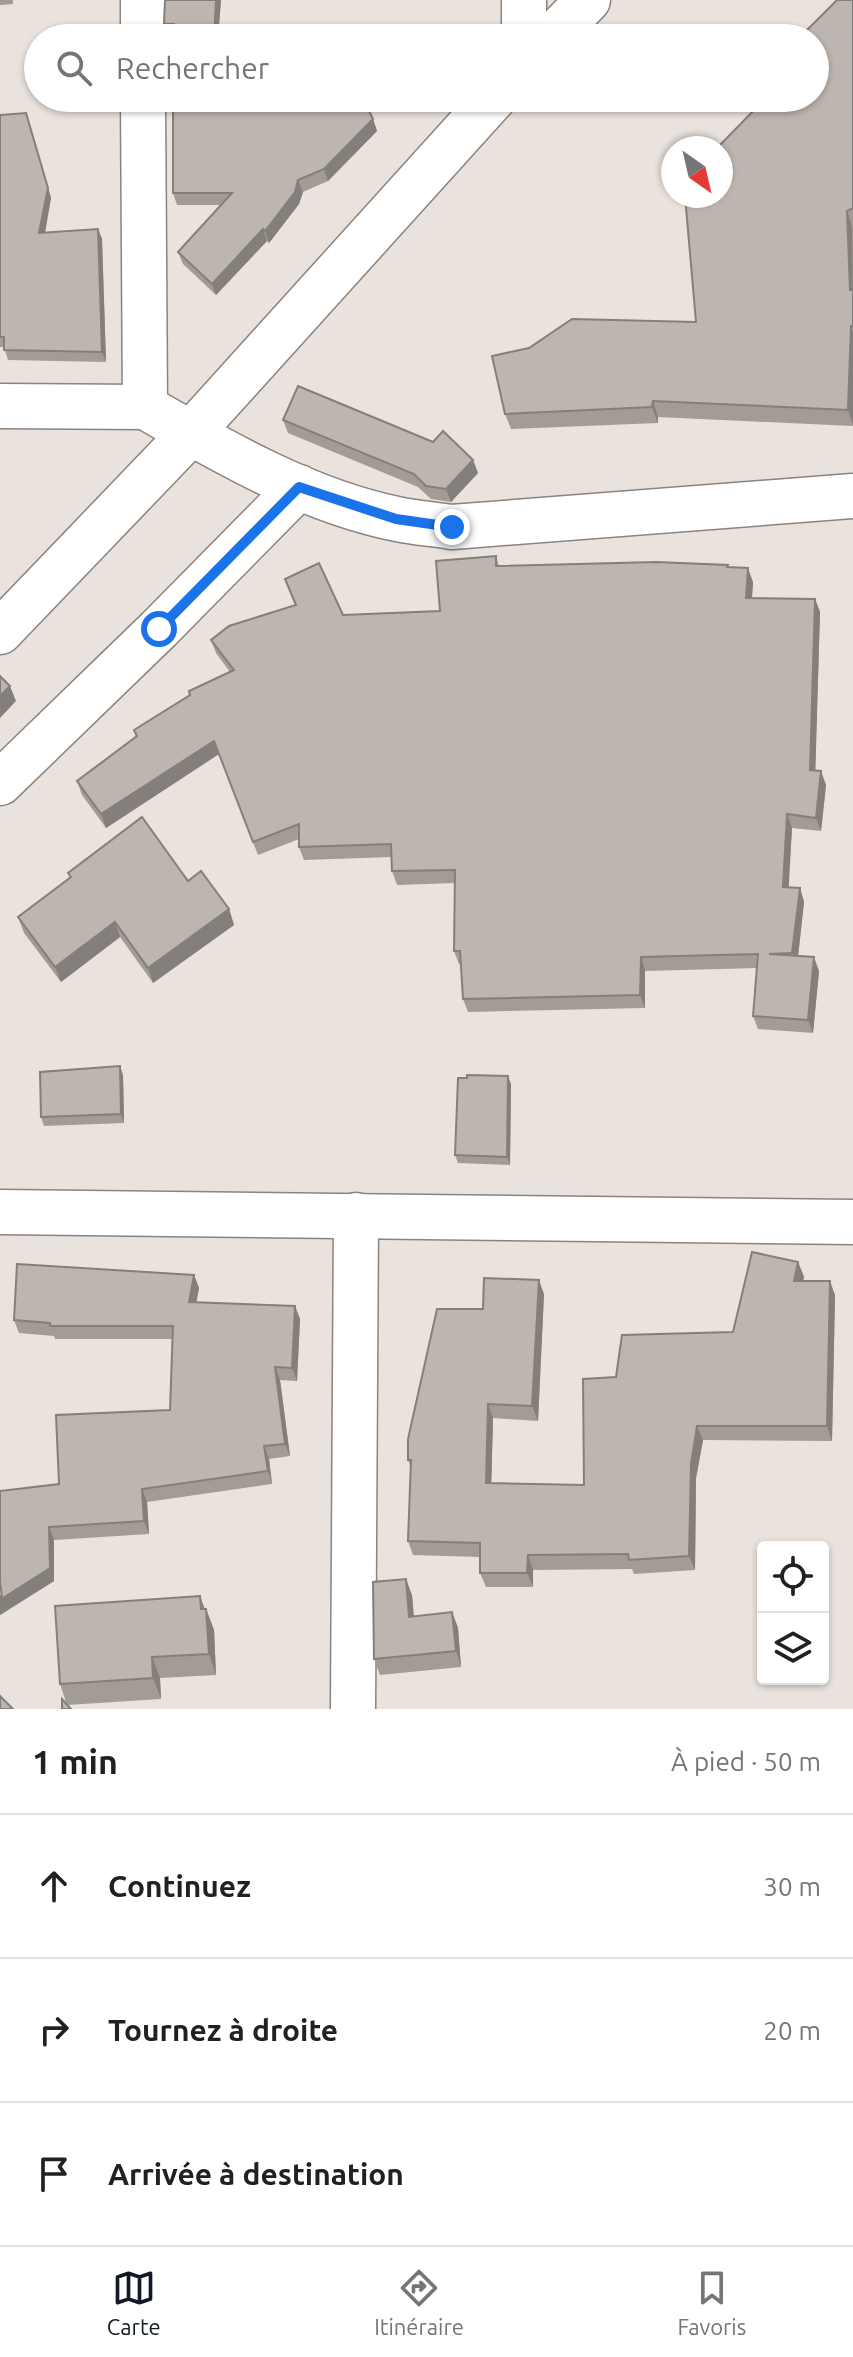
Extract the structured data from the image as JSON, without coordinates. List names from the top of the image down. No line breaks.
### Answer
{"north":"bottom right","page":{"search":"Rechercher","heading":["1 min","À pied · 50 m"],"list":[["Continuez","30 m"],["Tournez à droite","20 m"],"Arrivée à destination"],"nav":["Carte","Itinéraire","Favoris"]}}
